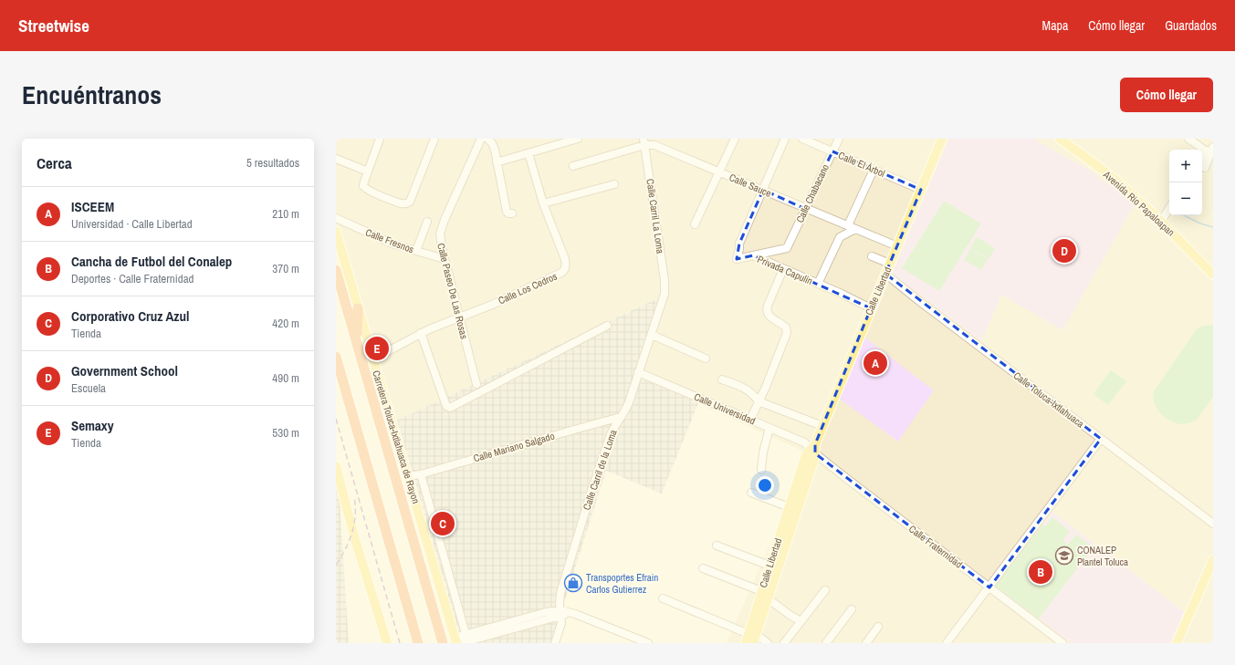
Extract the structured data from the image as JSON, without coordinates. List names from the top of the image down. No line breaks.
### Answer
{"streets":{"highway":["Carretera Toluca-Ixtlahuaca de Rayon"],"main road":["Avenida Río Papaloapan","Calle Libertad"],"street":["Calle El Árbol","Calle Sauce","Calle Chabacano","Calle Carril La Loma","Calle Fresnos","Privada Capulín","Calle Los Cedros","Calle Paseo De Las Rosas","Calle Toluca-Ixtlahuaca","Calle Universidad","Calle Mariano Salgado","Calle Carril de la Loma","Calle Fraternidad"]},"crossings":[["Calle El Árbol","Calle Chabacano"],["Calle El Árbol","Calle Libertad"],["Calle Sauce","Calle Chabacano"],["Calle Sauce","Calle Carril La Loma"],["Calle Sauce","Calle Libertad"],["Calle Chabacano","Privada Capulín"],["Calle Carril La Loma","Calle Carril de la Loma"],["Calle Fresnos","Calle Paseo De Las Rosas"],["Privada Capulín","Calle Libertad"],["Calle Los Cedros","Calle Paseo De Las Rosas"],["Calle Los Cedros","Carretera Toluca-Ixtlahuaca de Rayon"],["Calle Libertad","Calle Toluca-Ixtlahuaca"],["Calle Libertad","Calle Universidad"],["Calle Libertad","Calle Fraternidad"],["Calle Universidad","Calle Carril de la Loma"],["Calle Universidad","Calle Fraternidad"],["Carretera Toluca-Ixtlahuaca de Rayon","Calle Mariano Salgado"],["Calle Mariano Salgado","Calle Carril de la Loma"]],"places":{"school or university":["CONALEP Plantel Toluca"],"shop":["Transpoprtes Efrain Carlos Gutierrez"]},"page":{"header":"Streetwise","nav":["Mapa","Cómo llegar","Guardados"],"title":"Encuéntranos","buttons":"Cómo llegar","heading":["Cerca","5 resultados"],"map_buttons":["+","−"],"list":[{"mark":"A","name":"ISCEEM","note":"Universidad · Calle Libertad","value":"210 m"},{"mark":"B","name":"Cancha de Futbol del Conalep","note":"Deportes · Calle Fraternidad","value":"370 m"},{"mark":"C","name":"Corporativo Cruz Azul","note":"Tienda","value":"420 m"},{"mark":"D","name":"Government School","note":"Escuela","value":"490 m"},{"mark":"E","name":"Semaxy","note":"Tienda","value":"530 m"}],"pins":["D","E","A","C","B"]}}
